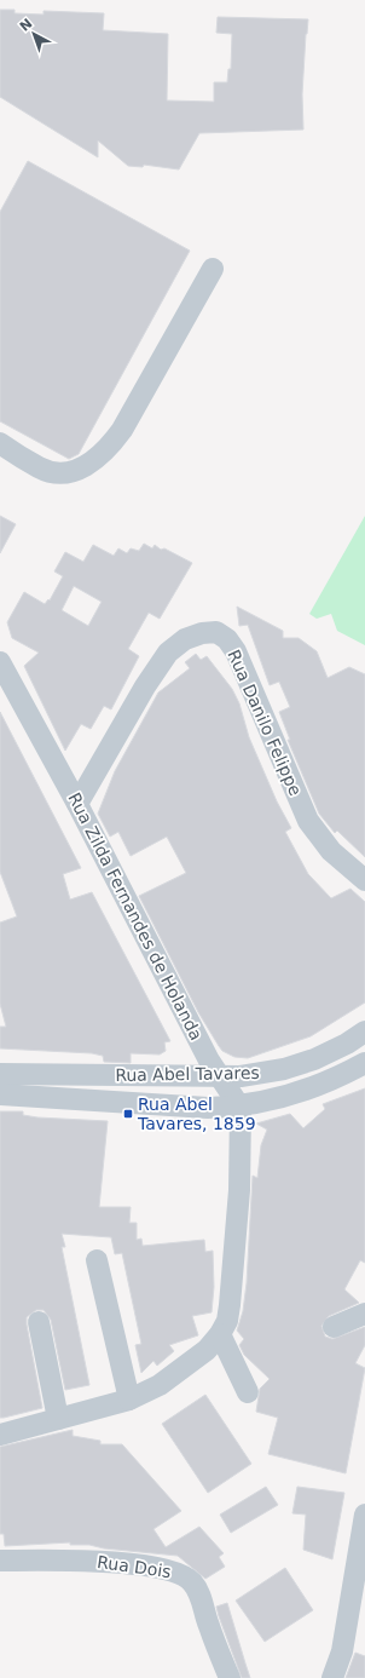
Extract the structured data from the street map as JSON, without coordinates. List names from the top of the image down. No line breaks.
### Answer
{"streets":{"street":["Rua Danilo Felippe","Rua Zilda Fernandes de Holanda","Rua Abel Tavares","Rua Dois"]},"crossings":[["Rua Danilo Felippe","Rua Zilda Fernandes de Holanda"],["Rua Zilda Fernandes de Holanda","Rua Abel Tavares"]],"places":{"transit":["Rua Abel Tavares, 1859"]},"north":"top left"}
